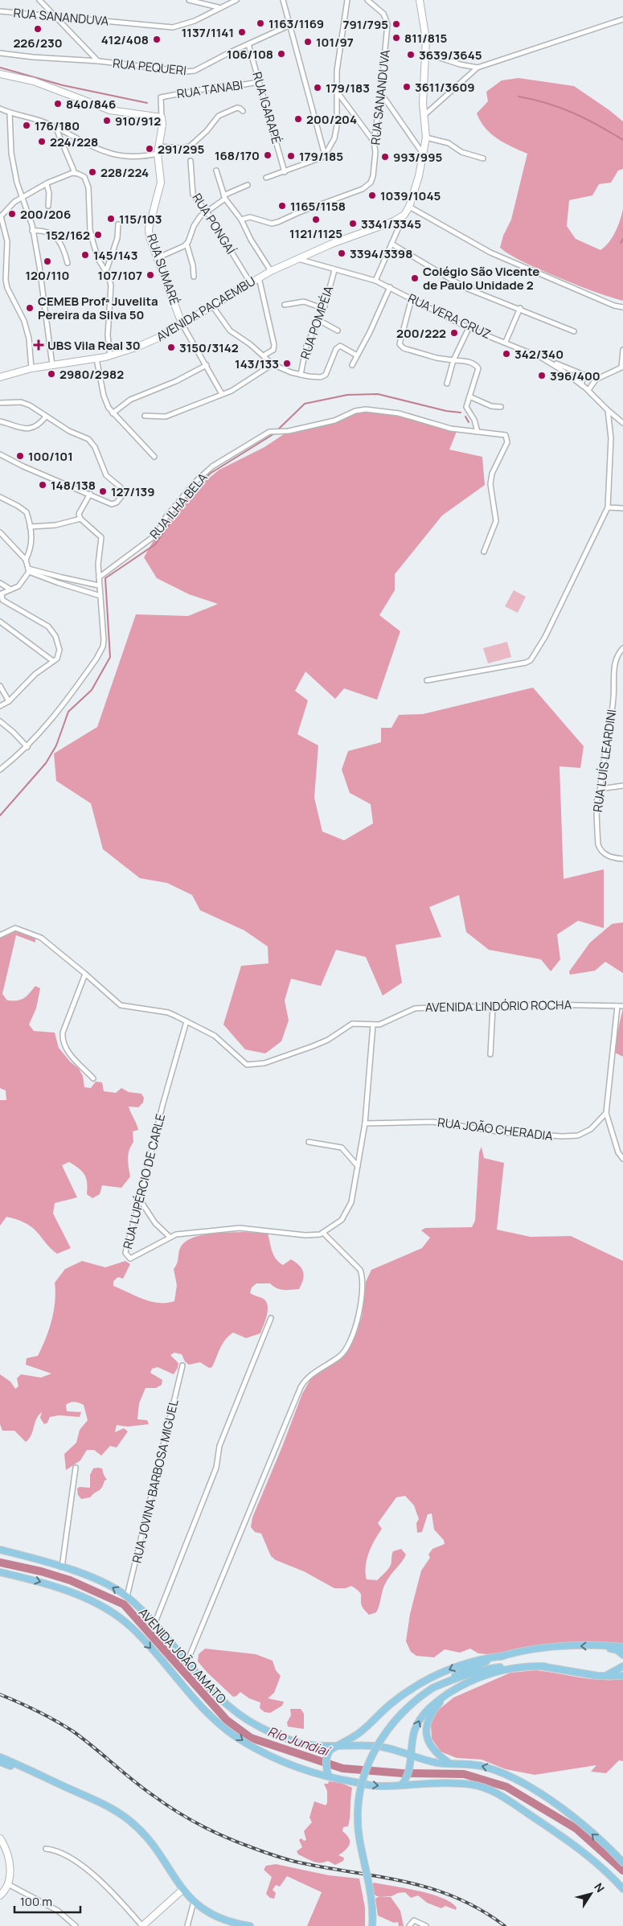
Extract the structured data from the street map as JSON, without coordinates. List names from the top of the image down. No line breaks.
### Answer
{"streets":{"main road":["RUA SUMARÉ","AVENIDA PACAEMBU","AVENIDA JOÃO AMATO"],"street":["RUA SANANDUVA","RUA PEQUERI","RUA TANABI","RUA IGARAPÉ","RUA PONGAÍ","RUA VERA CRUZ","RUA POMPÉIA","RUA ILHA BELA","RUA LUÍS LEARDINI","AVENIDA LINDÓRIO ROCHA","RUA JOÃO CHERADIA","RUA LUPÉRCIO DE CARLE","RUA JOVINA BARBOSA MIGUEL"]},"crossings":[["RUA PEQUERI","RUA IGARAPÉ"],["RUA TANABI","RUA IGARAPÉ"],["RUA TANABI","RUA SUMARÉ"],["RUA PONGAÍ","AVENIDA PACAEMBU"],["RUA SUMARÉ","AVENIDA PACAEMBU"],["AVENIDA PACAEMBU","RUA VERA CRUZ"],["RUA VERA CRUZ","RUA POMPÉIA"],["AVENIDA LINDÓRIO ROCHA","RUA LUPÉRCIO DE CARLE"],["RUA JOÃO CHERADIA","RUA LUPÉRCIO DE CARLE"],["RUA JOVINA BARBOSA MIGUEL","AVENIDA JOÃO AMATO"]],"water":["Rio Jundiaí"],"places":{"other":["1163/1169","791/795","226/230","1137/1141","811/815","412/408","101/97","106/108","3639/3645","3611/3609","179/183","840/846","200/204","910/912","176/180","224/228","291/295","168/170","179/185","993/995","228/224","1039/1045","1165/1158","200/206","115/103","1121/1125","3341/3345","152/162","3394/3398","145/143","120/110","107/107","Colégio São Vicente de Paulo Unidade 2","CEMEB Profª Juvelita Pereira da Silva 50","200/222","3150/3142","342/340","143/133","2980/2982","396/400","100/101","148/138","127/139"],"health":["UBS Vila Real 30"]},"scale_bar":"100 m","north":"top right"}
